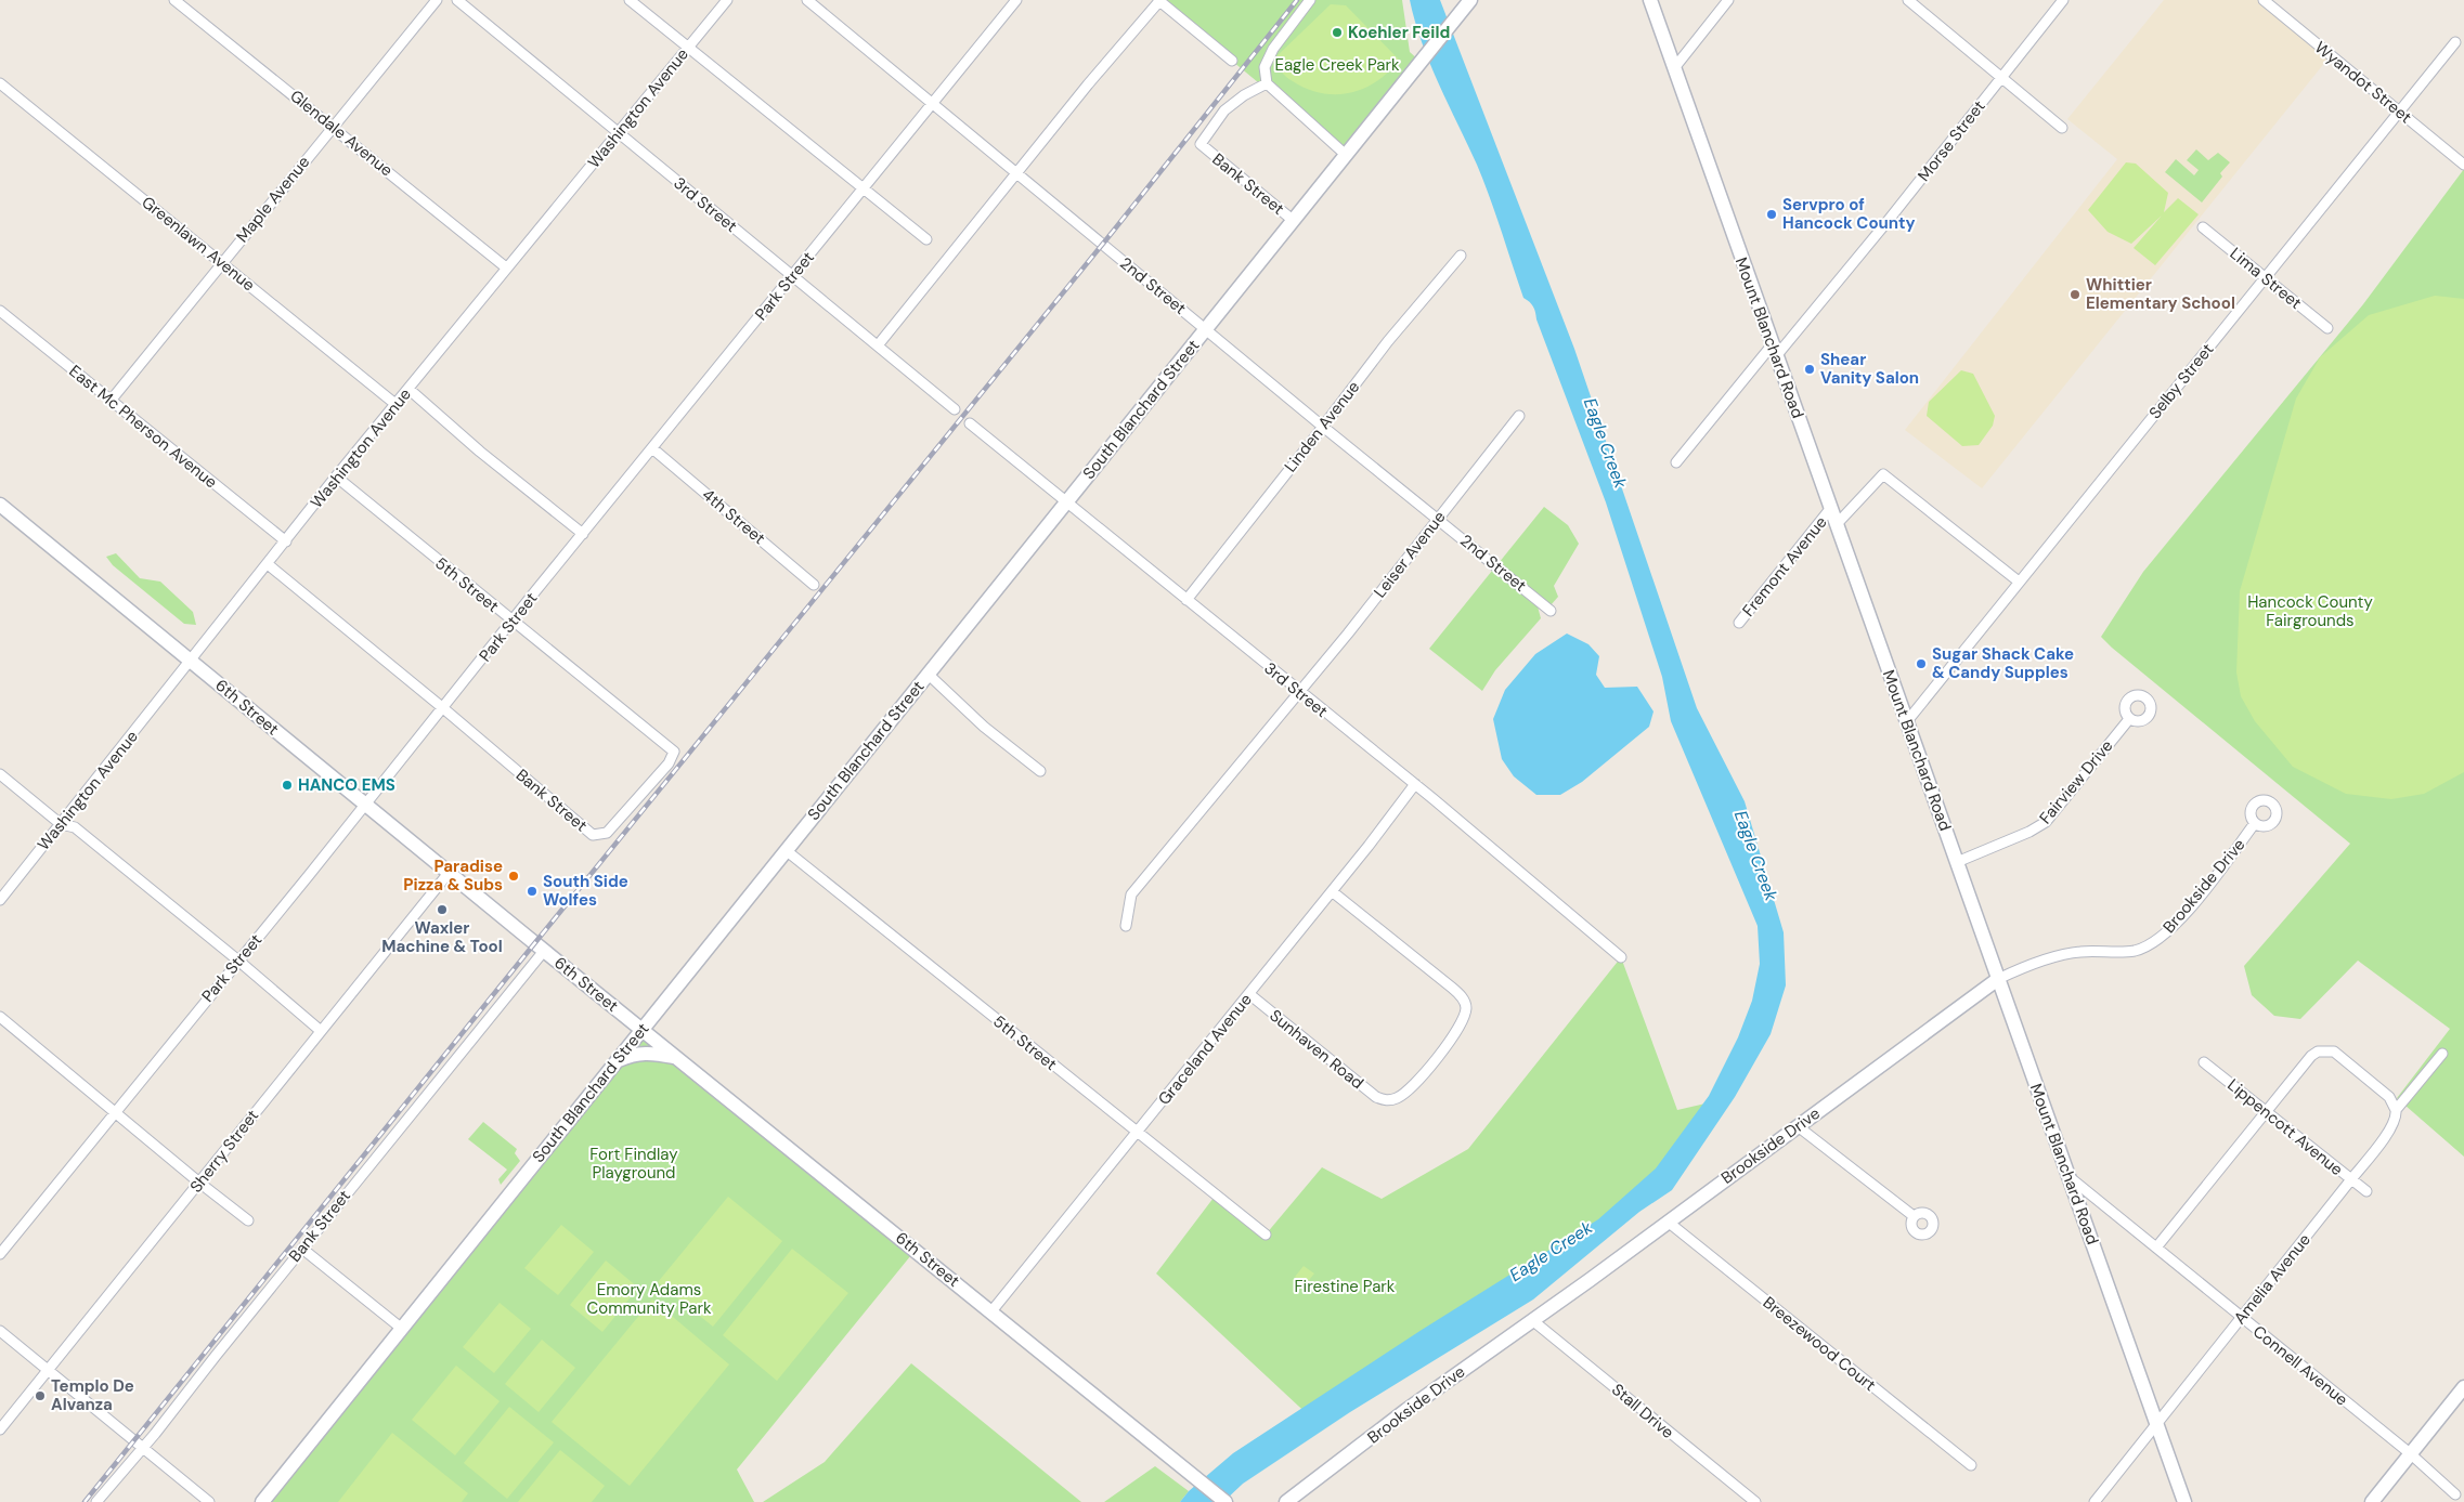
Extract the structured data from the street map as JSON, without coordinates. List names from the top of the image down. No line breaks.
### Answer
{"streets":{"street":["Wyandot Street","Washington Avenue","Glendale Avenue","Morse Street","Bank Street","Maple Avenue","3rd Street","Greenlawn Avenue","Lima Street","Park Street","2nd Street","Mount Blanchard Road","Selby Street","South Blanchard Street","East Mc Pherson Avenue","Linden Avenue","4th Street","Leiser Avenue","Fremont Avenue","5th Street","6th Street","Fairview Drive","Brookside Drive","Graceland Avenue","Sunhaven Road","Lippencott Avenue","Sherry Street","Amelia Avenue","Breezewood Court","Connell Avenue","Stall Drive"]},"crossings":[["Wyandot Street","Selby Street"],["Washington Avenue","Glendale Avenue"],["Washington Avenue","Bank Street"],["Washington Avenue","3rd Street"],["Washington Avenue","Greenlawn Avenue"],["Washington Avenue","East Mc Pherson Avenue"],["Washington Avenue","5th Street"],["Washington Avenue","6th Street"],["Glendale Avenue","Maple Avenue"],["Morse Street","Mount Blanchard Road"],["Bank Street","Park Street"],["Bank Street","South Blanchard Street"],["Bank Street","5th Street"],["Bank Street","6th Street"],["Maple Avenue","Greenlawn Avenue"],["Maple Avenue","East Mc Pherson Avenue"],["3rd Street","Park Street"],["3rd Street","South Blanchard Street"],["3rd Street","Linden Avenue"],["3rd Street","Leiser Avenue"],["3rd Street","Graceland Avenue"],["Lima Street","Selby Street"],["Park Street","2nd Street"],["Park Street","4th Street"],["Park Street","5th Street"],["Park Street","6th Street"],["2nd Street","South Blanchard Street"],["2nd Street","Linden Avenue"],["2nd Street","Leiser Avenue"],["Mount Blanchard Road","Selby Street"],["Mount Blanchard Road","Fremont Avenue"],["Mount Blanchard Road","Fairview Drive"],["Mount Blanchard Road","Brookside Drive"],["Mount Blanchard Road","Amelia Avenue"],["Mount Blanchard Road","Connell Avenue"],["South Blanchard Street","5th Street"],["South Blanchard Street","6th Street"],["5th Street","Graceland Avenue"],["6th Street","Graceland Avenue"],["6th Street","Sherry Street"],["Brookside Drive","Breezewood Court"],["Brookside Drive","Stall Drive"],["Graceland Avenue","Sunhaven Road"],["Lippencott Avenue","Amelia Avenue"],["Amelia Avenue","Connell Avenue"]],"water":["Eagle Creek"],"parks":["Eagle Creek Park","Hancock County Fairgrounds","Fort Findlay Playground","Firestine Park","Emory Adams Community Park"],"places":["Koehler Feild","Servpro of Hancock County","Whittier Elementary School","Shear Vanity Salon","Sugar Shack Cake & Candy Supples","HANCO EMS","Paradise Pizza & Subs","South Side Wolfes","Waxler Machine & Tool","Templo De Alvanza"]}
